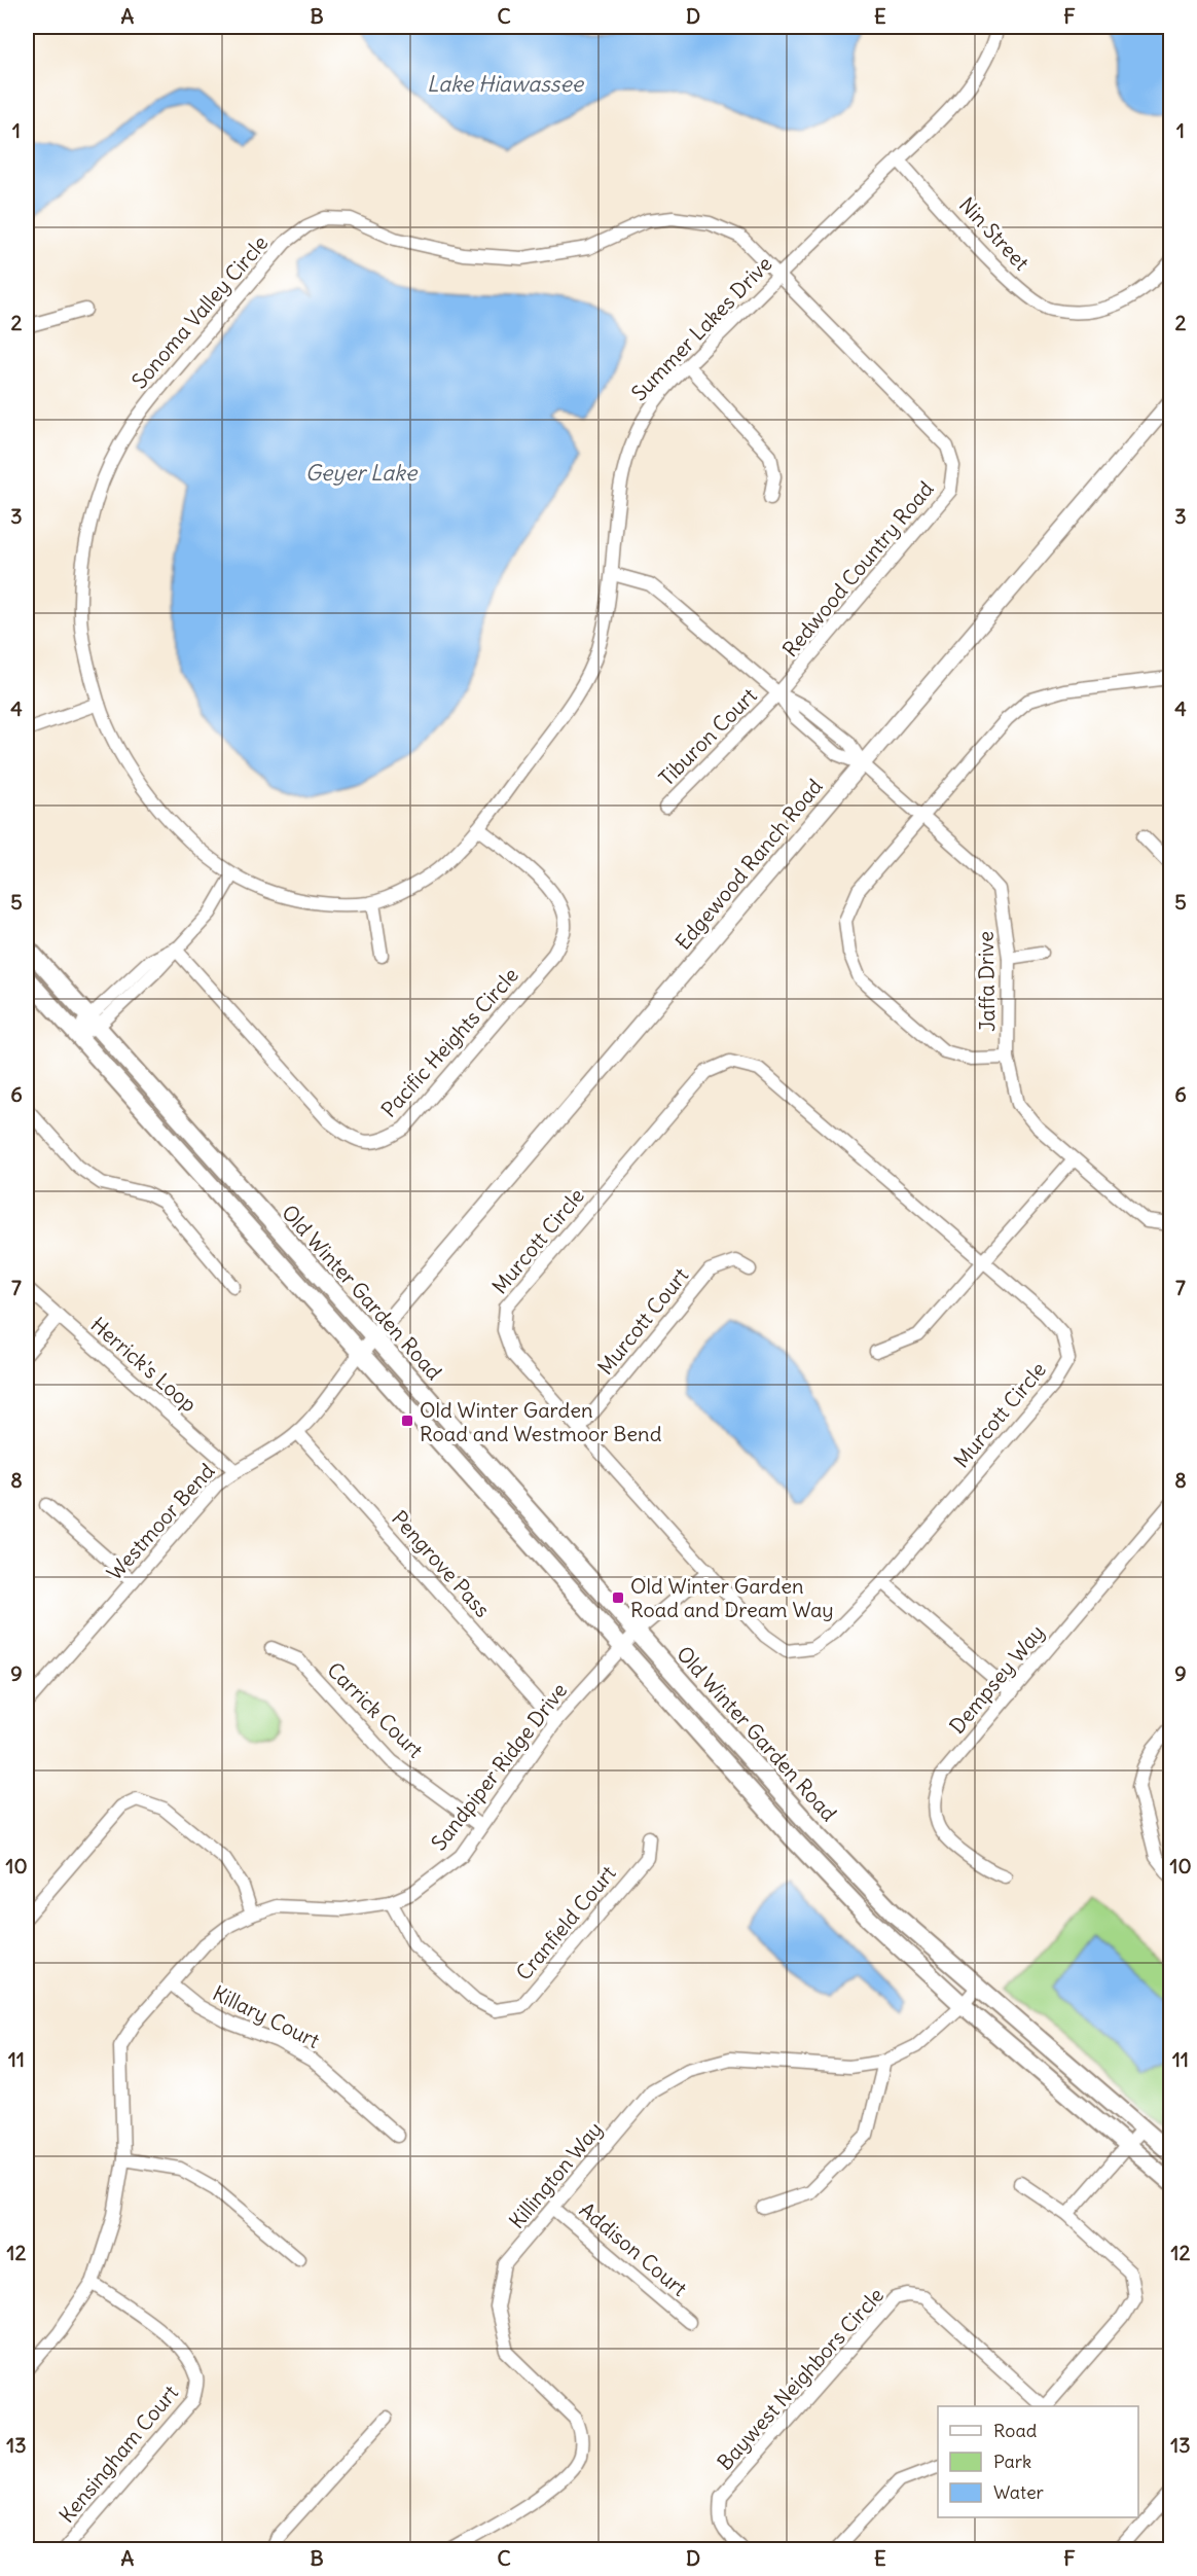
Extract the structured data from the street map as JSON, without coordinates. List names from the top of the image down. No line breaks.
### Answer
{"streets":{"main road":["Old Winter Garden Road"],"street":["Nin Street","Sonoma Valley Circle","Summer Lakes Drive","Redwood Country Road","Tiburon Court","Edgewood Ranch Road","Jaffa Drive","Pacific Heights Circle","Murcott Circle","Murcott Court","Herrick's Loop","Westmoor Bend","Pengrove Pass","Dempsey Way","Carrick Court","Sandpiper Ridge Drive","Cranfield Court","Killary Court","Killington Way","Addison Court","Baywest Neighbors Circle","Kensingham Court"]},"crossings":[["Nin Street","Summer Lakes Drive"],["Sonoma Valley Circle","Summer Lakes Drive"],["Sonoma Valley Circle","Redwood Country Road"],["Summer Lakes Drive","Redwood Country Road"],["Summer Lakes Drive","Jaffa Drive"],["Summer Lakes Drive","Pacific Heights Circle"],["Redwood Country Road","Tiburon Court"],["Redwood Country Road","Jaffa Drive"],["Tiburon Court","Jaffa Drive"],["Edgewood Ranch Road","Jaffa Drive"],["Edgewood Ranch Road","Old Winter Garden Road"],["Edgewood Ranch Road","Westmoor Bend"],["Murcott Circle","Murcott Court"],["Murcott Circle","Sandpiper Ridge Drive"],["Old Winter Garden Road","Westmoor Bend"],["Old Winter Garden Road","Sandpiper Ridge Drive"],["Old Winter Garden Road","Killington Way"],["Herrick's Loop","Westmoor Bend"],["Westmoor Bend","Pengrove Pass"],["Pengrove Pass","Sandpiper Ridge Drive"],["Carrick Court","Sandpiper Ridge Drive"],["Sandpiper Ridge Drive","Cranfield Court"],["Sandpiper Ridge Drive","Killary Court"],["Sandpiper Ridge Drive","Kensingham Court"],["Killington Way","Addison Court"]],"water":["Lake Hiawassee","Geyer Lake"],"places":{"transit":["Old Winter Garden Road and Westmoor Bend","Old Winter Garden Road and Dream Way"]},"legend":["Road","Park","Water"],"grid":{"columns":["A","B","C","D","E","F"],"rows":["1","2","3","4","5","6","7","8","9","10","11","12","13"]}}
